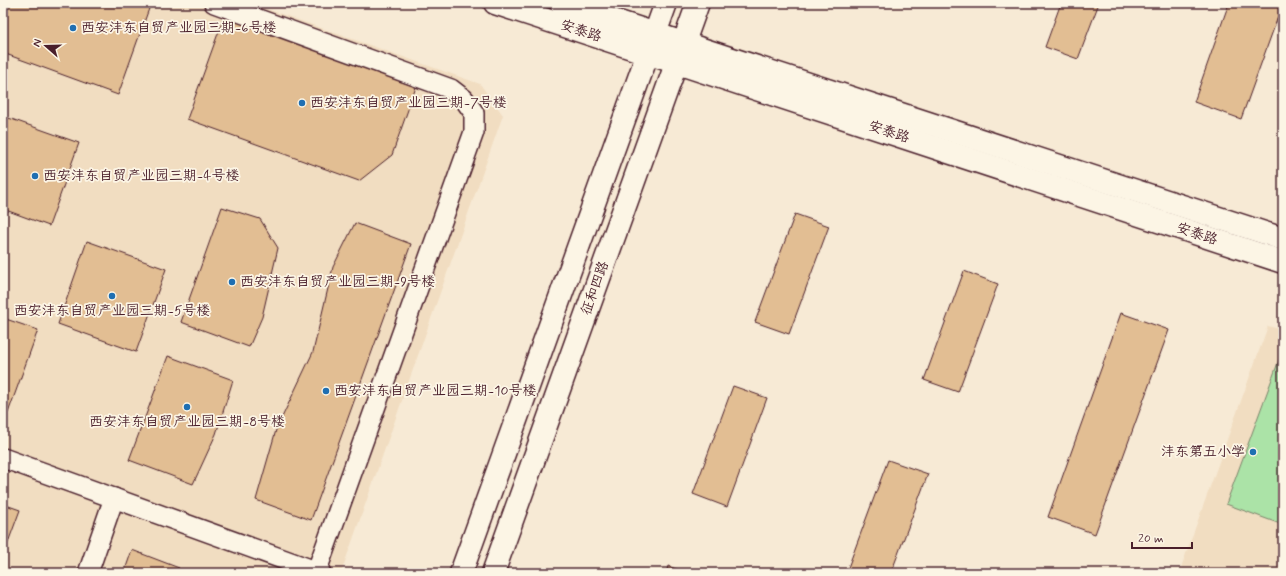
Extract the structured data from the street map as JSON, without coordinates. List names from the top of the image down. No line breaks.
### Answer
{"streets":{"street":["安泰路","征和四路"]},"crossings":[["安泰路","征和四路"]],"places":["西安沣东自贸产业园三期-6号楼","西安沣东自贸产业园三期-7号楼","西安沣东自贸产业园三期-4号楼","西安沣东自贸产业园三期-9号楼","西安沣东自贸产业园三期-5号楼","西安沣东自贸产业园三期-10号楼","西安沣东自贸产业园三期-8号楼","沣东第五小学"],"scale_bar":"20 m","north":"left"}
